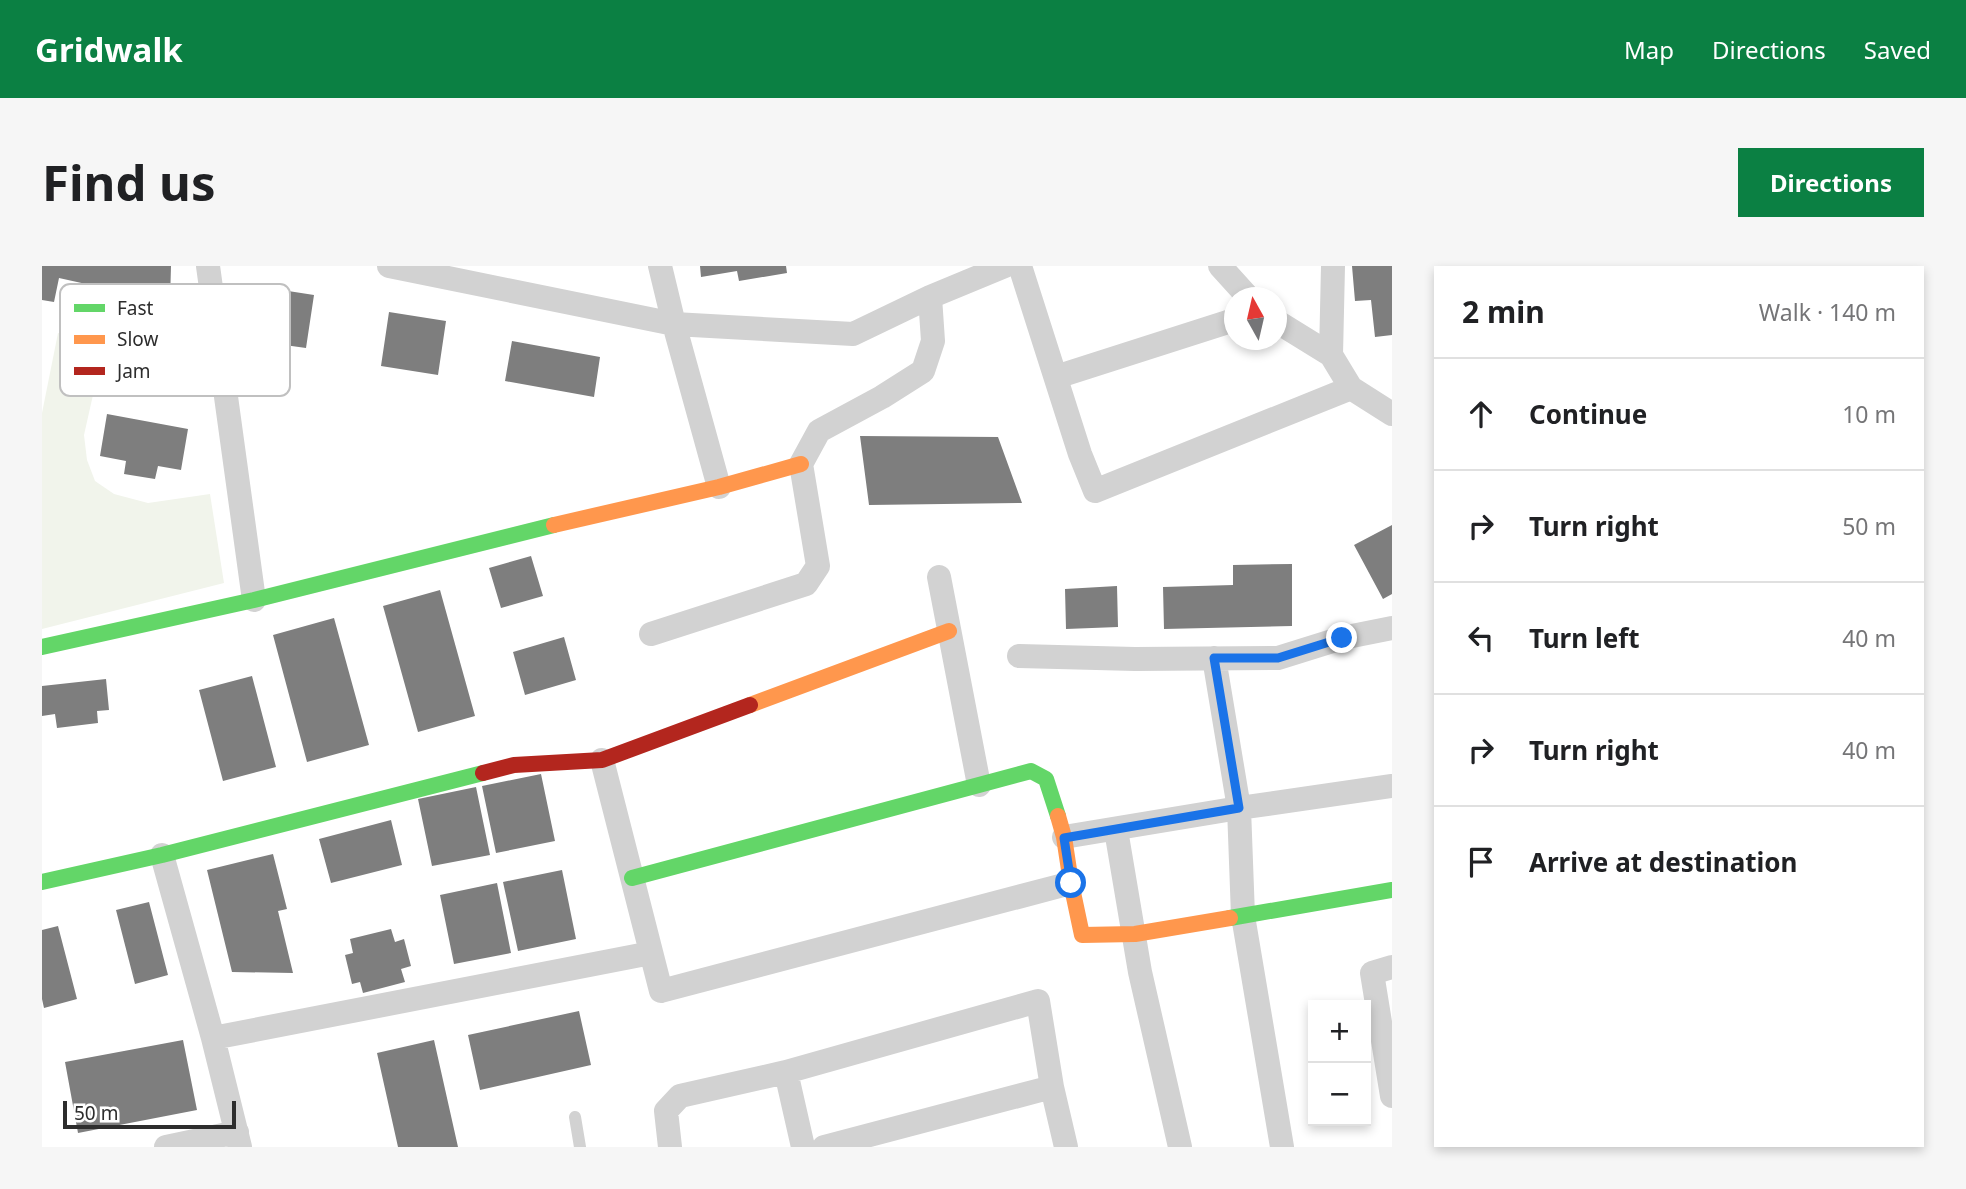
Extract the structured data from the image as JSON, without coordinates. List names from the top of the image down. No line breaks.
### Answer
{"legend":["Fast","Slow","Jam"],"scale_bar":"50 m","north":"top","page":{"header":"Gridwalk","nav":["Map","Directions","Saved"],"buttons":"Directions","title":"Find us","heading":["2 min","Walk · 140 m"],"list":[["Continue","10 m"],["Turn right","50 m"],["Turn left","40 m"],["Turn right","40 m"],"Arrive at destination"],"map_buttons":["+","−"],"scale":"50 m"}}
